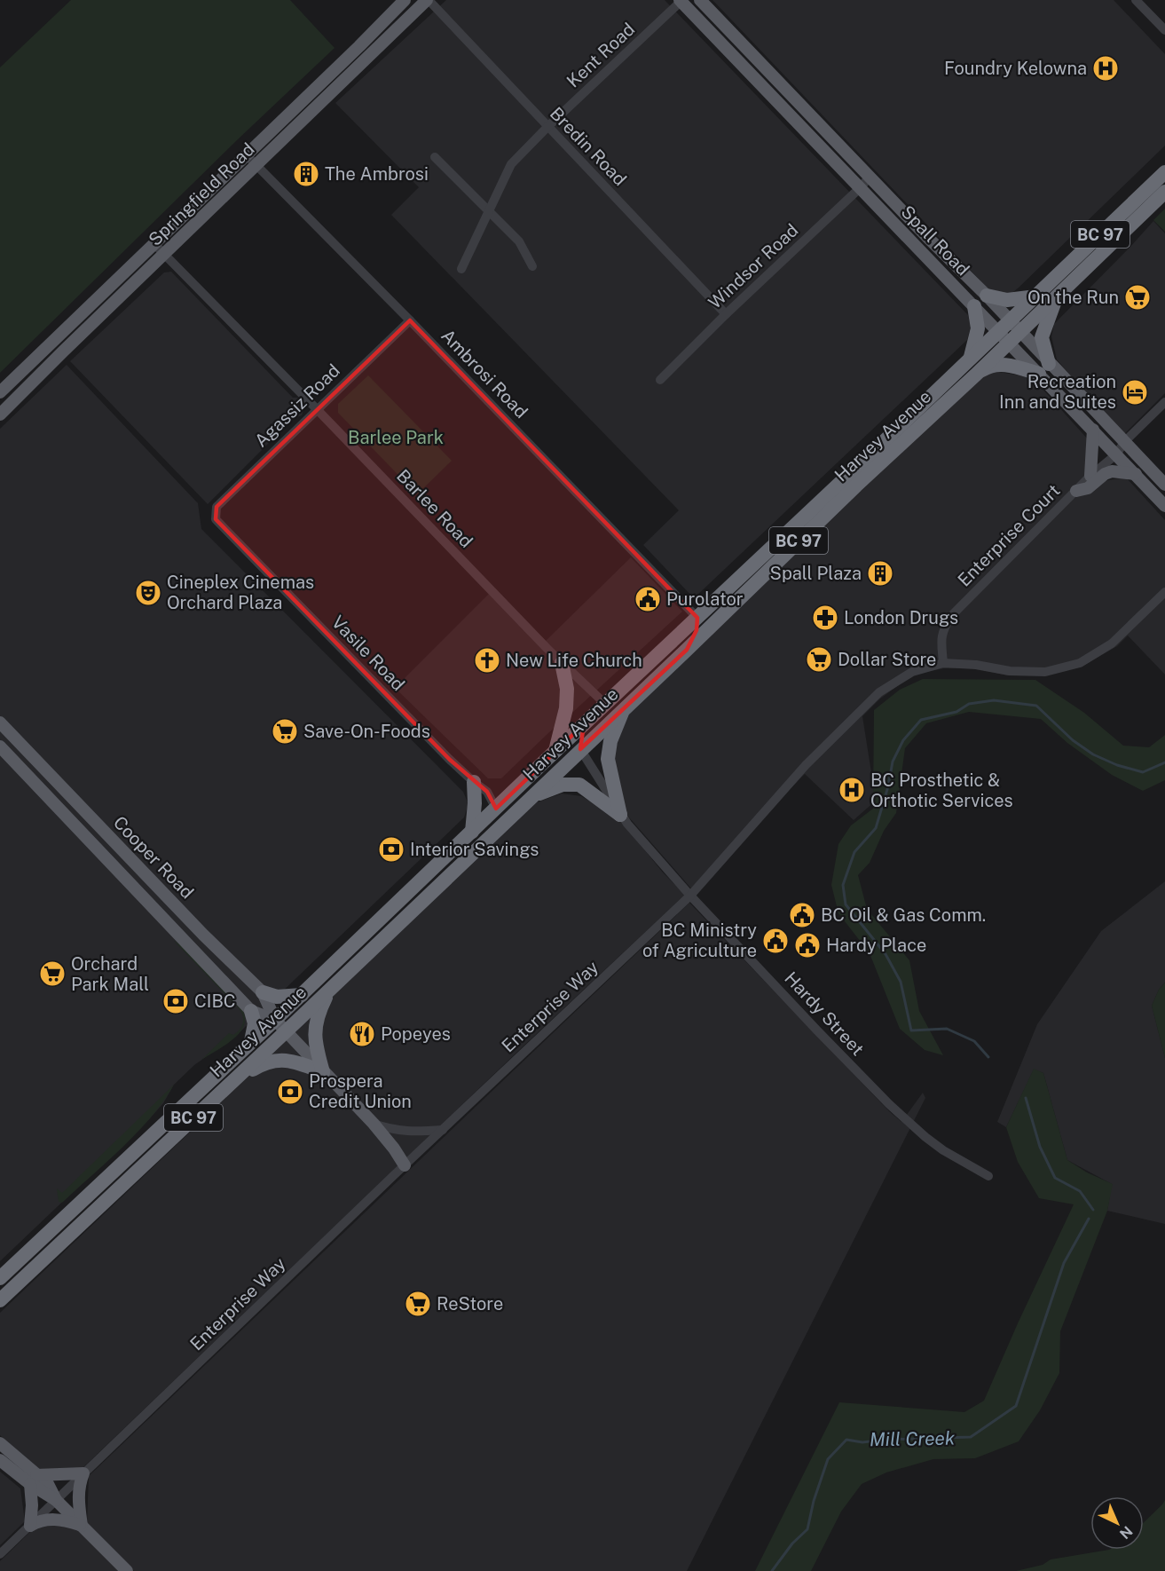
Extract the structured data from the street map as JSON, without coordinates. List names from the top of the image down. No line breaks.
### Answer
{"streets":{"highway":["BC 97","Harvey Avenue"],"main road":["Springfield Road","Spall Road","Cooper Road"],"street":["Kent Road","Bredin Road","Windsor Road","Ambrosi Road","Agassiz Road","Barlee Road","Enterprise Court","Vasile Road","Enterprise Way","Hardy Street"]},"crossings":[["Kent Road","Bredin Road"],["Kent Road","Spall Road"],["Bredin Road","Springfield Road"],["Bredin Road","Windsor Road"],["Springfield Road","Ambrosi Road"],["Springfield Road","Barlee Road"],["Spall Road","Windsor Road"],["Spall Road","Harvey Avenue"],["Spall Road","Enterprise Court"],["Ambrosi Road","Agassiz Road"],["Ambrosi Road","Harvey Avenue"],["Agassiz Road","Barlee Road"],["Agassiz Road","Vasile Road"],["Harvey Avenue","Barlee Road"],["Harvey Avenue","Vasile Road"],["Harvey Avenue","Cooper Road"],["Harvey Avenue","Hardy Street"],["Enterprise Court","Enterprise Way"],["Cooper Road","Enterprise Way"],["Enterprise Way","Hardy Street"]],"water":["Mill Creek"],"parks":["Barlee Park"],"places":{"hospital":["Foundry Kelowna","BC Prosthetic & Orthotic Services"],"building":["The Ambrosi","Spall Plaza"],"supermarket":["On the Run","Dollar Store","Save-On-Foods","Orchard Park Mall","ReStore"],"hotel":["Recreation Inn and Suites"],"theatre":["Cineplex Cinemas Orchard Plaza"],"public building":["Purolator","BC Oil & Gas Comm.","BC Ministry of Agriculture","Hardy Place"],"pharmacy":["London Drugs"],"church":["New Life Church"],"bank":["Interior Savings","CIBC","Prospera Credit Union"],"restaurant":["Popeyes"]},"north":"bottom right"}
